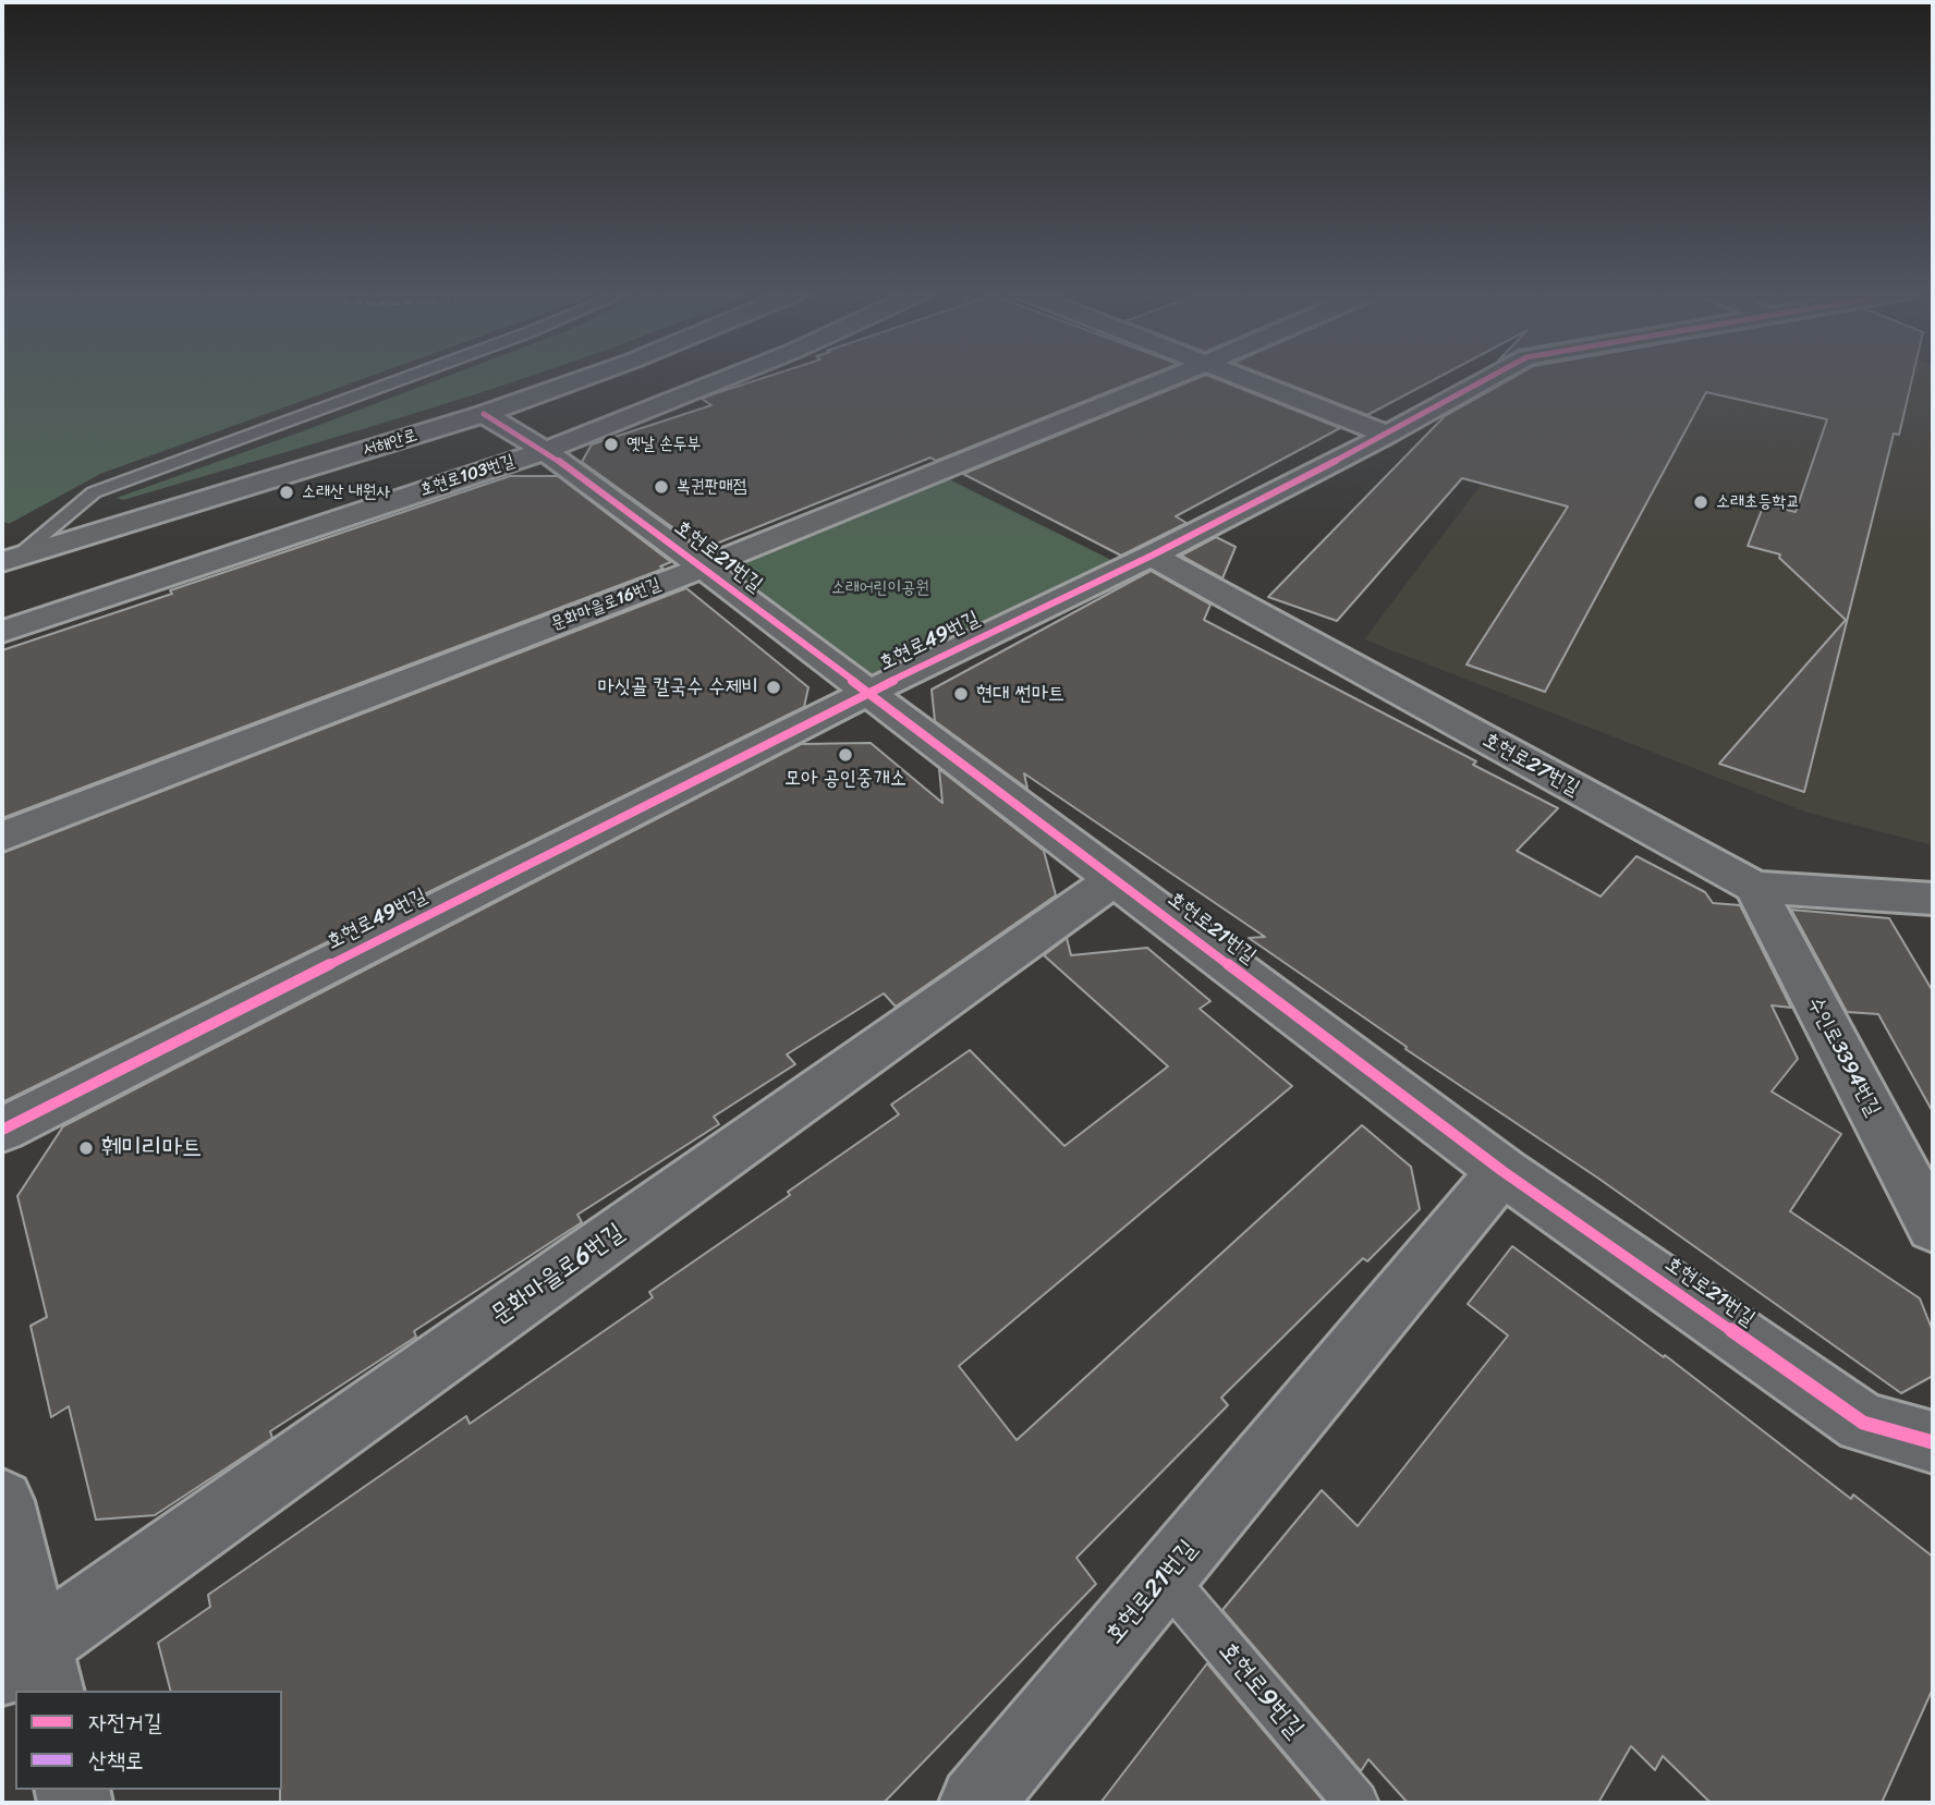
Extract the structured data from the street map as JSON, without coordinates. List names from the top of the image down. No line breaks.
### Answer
{"streets":{"street":["서해안로","호현로103번길","호현로21번길","문화마을로16번길","호현로49번길","호현로27번길","수인로3394번길","문화마을로6번길"],"lane":["호현로9번길"]},"crossings":[["서해안로","호현로21번길"],["호현로103번길","호현로21번길"],["호현로21번길","문화마을로16번길"],["호현로21번길","호현로49번길"],["호현로21번길","문화마을로6번길"],["호현로21번길","호현로9번길"],["호현로49번길","호현로27번길"],["호현로27번길","수인로3394번길"]],"parks":["소래어린이공원"],"places":["옛날 손두부","복권판매점","소래산 내원사","소래초등학교","마싯골 칼국수 수제비","현대 썬마트","모아 공인중개소","훼미리마트"],"legend":["자전거길","산책로"]}
